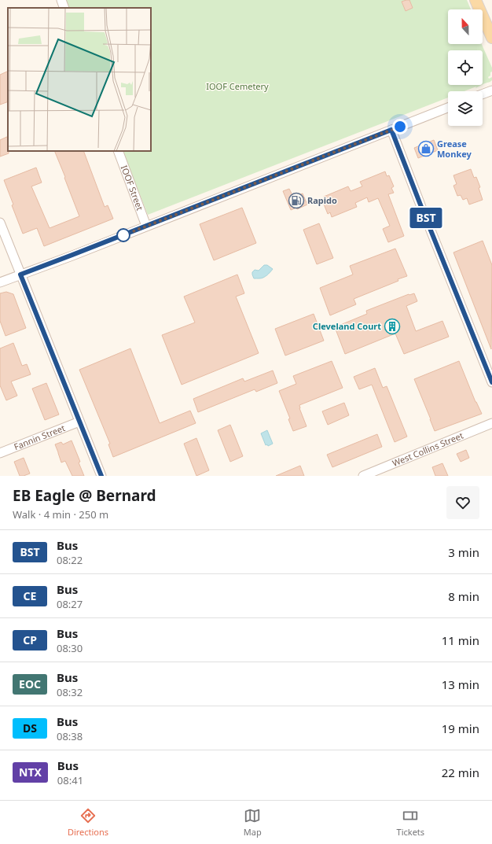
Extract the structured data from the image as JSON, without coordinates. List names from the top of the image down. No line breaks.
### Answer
{"streets":{"street":["IOOF Street","Fannin Street","West Collins Street"]},"parks":["IOOF Cemetery"],"places":{"shop":["Grease Monkey"],"fuel station":["Rapido"],"building":["Cleveland Court"]},"lines":["bus line BST"],"north":"top","page":{"on_map":"BST","heading":["EB Eagle @ Bernard","Walk · 4 min · 250 m"],"list":[{"mark":"BST","name":"Bus","note":"08:22","value":"3 min"},{"mark":"CE","name":"Bus","note":"08:27","value":"8 min"},{"mark":"CP","name":"Bus","note":"08:30","value":"11 min"},{"mark":"EOC","name":"Bus","note":"08:32","value":"13 min"},{"mark":"DS","name":"Bus","note":"08:38","value":"19 min"},{"mark":"NTX","name":"Bus","note":"08:41","value":"22 min"}],"tabs":["Directions","Map","Tickets"]}}
